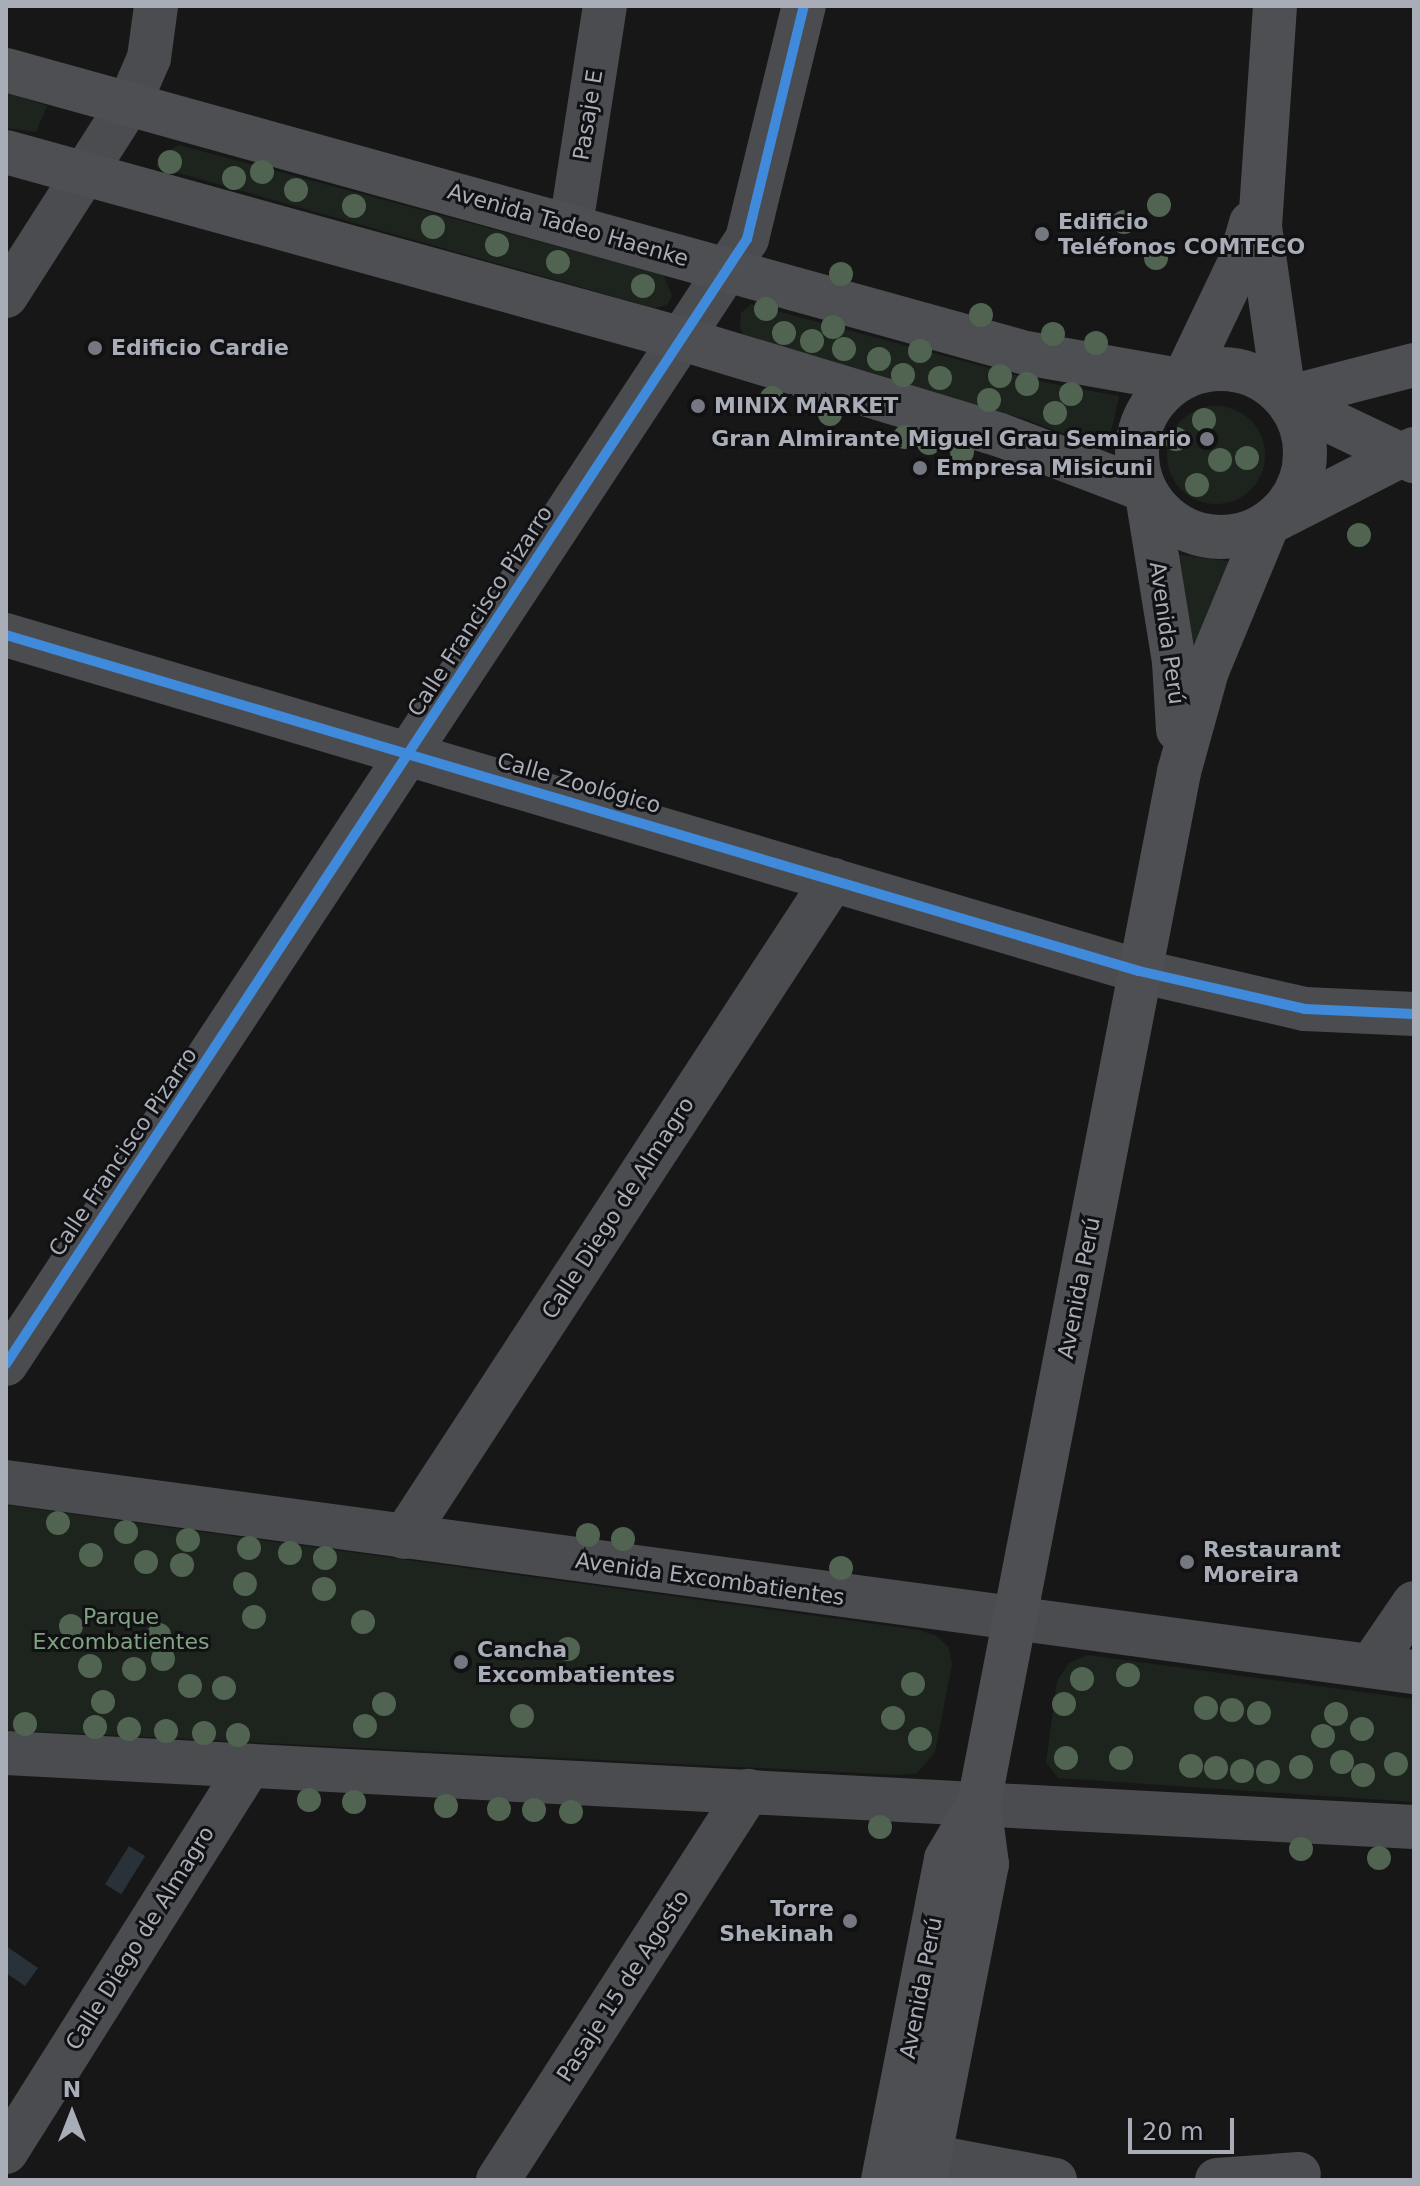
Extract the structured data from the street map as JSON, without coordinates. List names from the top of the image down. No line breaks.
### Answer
{"streets":{"main road":["Avenida Tadeo Haenke","Avenida Perú"],"street":["Pasaje E","Calle Francisco Pizarro","Calle Zoológico","Calle Diego de Almagro","Avenida Excombatientes","Pasaje 15 de Agosto"]},"crossings":[["Pasaje E","Avenida Tadeo Haenke"],["Avenida Tadeo Haenke","Calle Francisco Pizarro"],["Avenida Tadeo Haenke","Avenida Perú"],["Calle Francisco Pizarro","Calle Zoológico"],["Avenida Perú","Calle Zoológico"],["Avenida Perú","Avenida Excombatientes"],["Calle Zoológico","Calle Diego de Almagro"],["Calle Diego de Almagro","Avenida Excombatientes"]],"parks":["Parque Excombatientes"],"places":["Edificio Teléfonos COMTECO","Edificio Cardie","MINIX MARKET","Gran Almirante Miguel Grau Seminario","Empresa Misicuni","Restaurant Moreira","Cancha Excombatientes","Torre Shekinah"],"scale_bar":"20 m","north":"top"}
